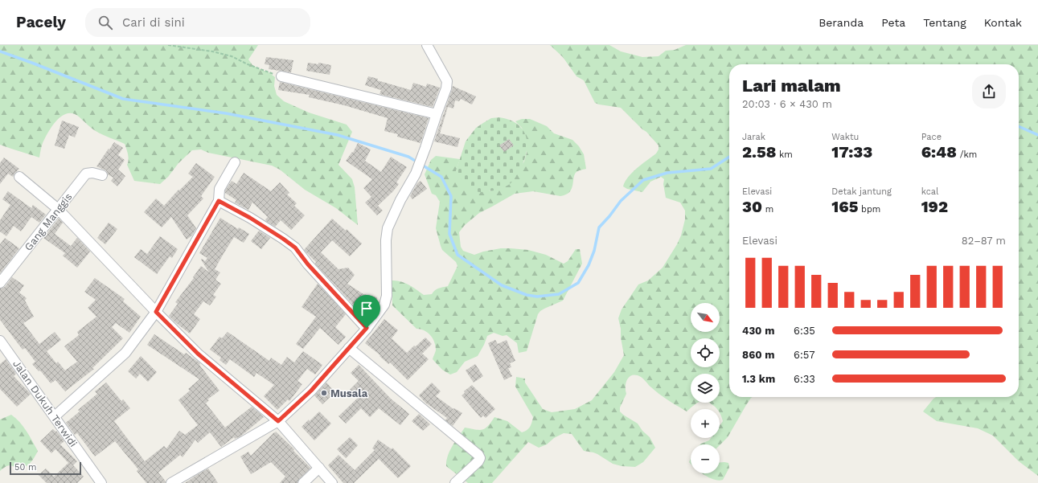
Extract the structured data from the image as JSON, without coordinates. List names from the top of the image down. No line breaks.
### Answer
{"streets":{"street":["Gang Manggis","Jalan Dukuh Terwidi"]},"places":["Musala"],"scale_bar":"50 m","north":"bottom right","page":{"header":"Pacely","search":"Cari di sini","nav":["Beranda","Peta","Tentang","Kontak"],"heading":["Lari malam","20:03 · 6 × 430 m"],"stats":[["Jarak","2.58 km"],["Waktu","17:33"],["Pace","6:48 /km"],["Elevasi","30 m"],["Detak jantung","165 bpm"],["kcal","192"]],"chart":["Elevasi","82–87 m"],"map_buttons":["+","−"],"list":[{"name":"430 m","note":"6:35"},{"name":"860 m","note":"6:57"},{"name":"1.3 km","note":"6:33"}],"scale":"50 m"}}
